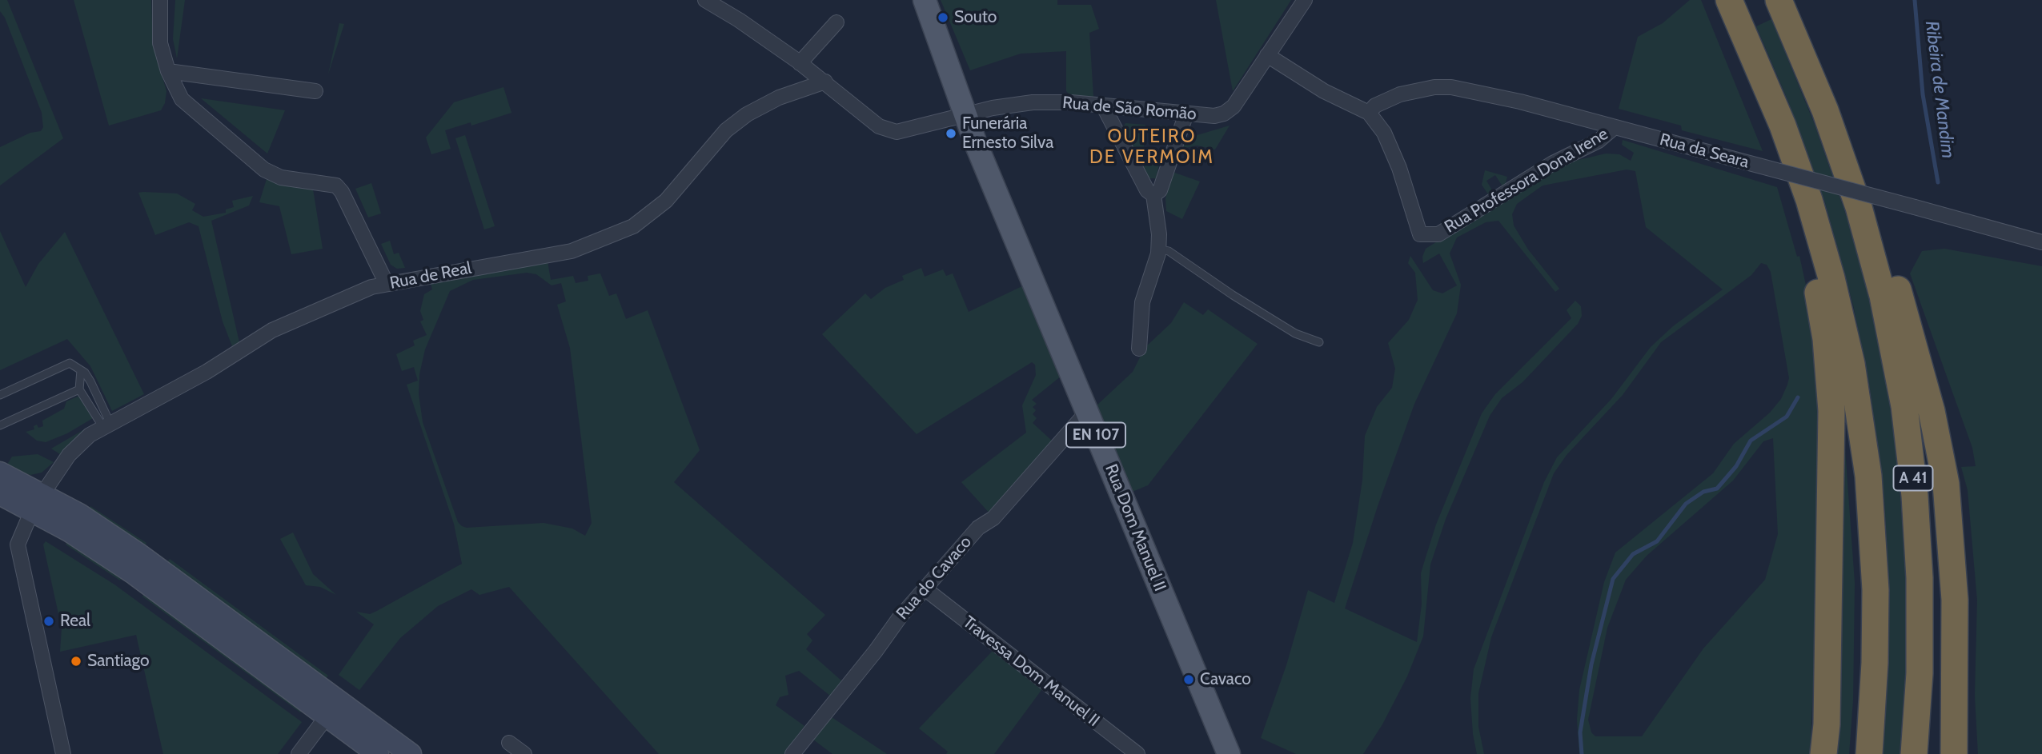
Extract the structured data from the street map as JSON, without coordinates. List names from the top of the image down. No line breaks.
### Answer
{"streets":{"highway":["A 41"],"main road":["EN 107","Rua Dom Manuel II"],"street":["Rua de São Romão","Rua da Seara","Rua Professora Dona Irene","Rua de Real","Rua do Cavaco","Travessa Dom Manuel II"]},"crossings":[["Rua de São Romão","Rua Professora Dona Irene"],["Rua de São Romão","Rua de Real"],["Rua de São Romão","EN 107"],["Rua de São Romão","Rua Dom Manuel II"],["Rua da Seara","Rua Professora Dona Irene"],["EN 107","Rua Dom Manuel II"],["Rua Dom Manuel II","Rua do Cavaco"],["Rua do Cavaco","Travessa Dom Manuel II"]],"districts":["OUTEIRO DE VERMOIM"],"water":["Ribeira de Mandim"],"places":["Souto","Funerária Ernesto Silva","Real","Santiago","Cavaco"]}
